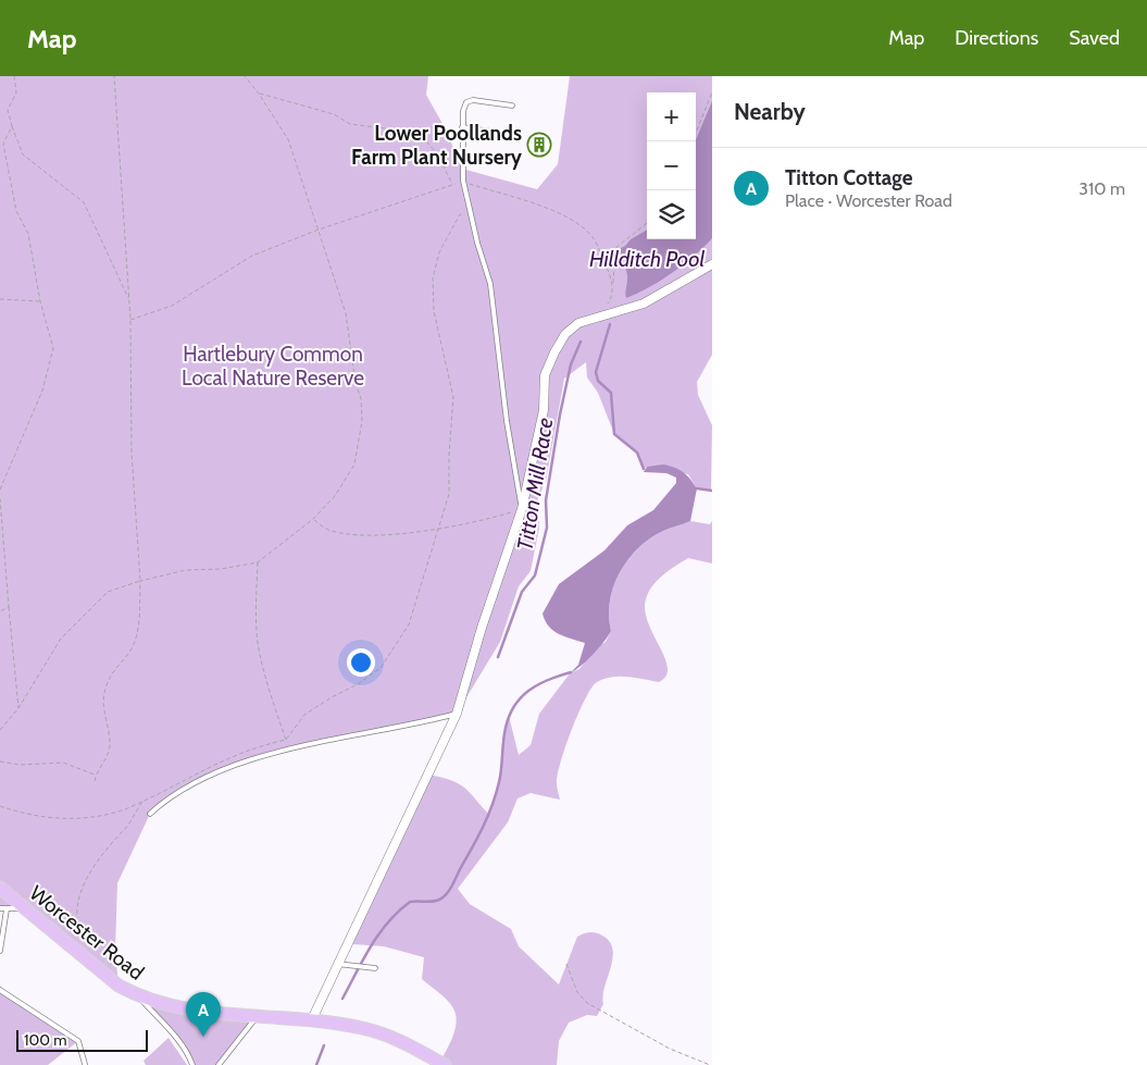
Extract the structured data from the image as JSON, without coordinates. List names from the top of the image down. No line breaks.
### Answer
{"streets":{"main road":["Worcester Road"]},"water":["Hillditch Pool","Titton Mill Race"],"parks":["Hartlebury Common Local Nature Reserve"],"places":{"building":["Lower Poollands Farm Plant Nursery"]},"scale_bar":"100 m","page":{"header":"Map","nav":["Map","Directions","Saved"],"heading":"Nearby","map_buttons":["+","−"],"list":[{"mark":"A","name":"Titton Cottage","note":"Place · Worcester Road","value":"310 m"}],"pins":"A","scale":"100 m"}}
